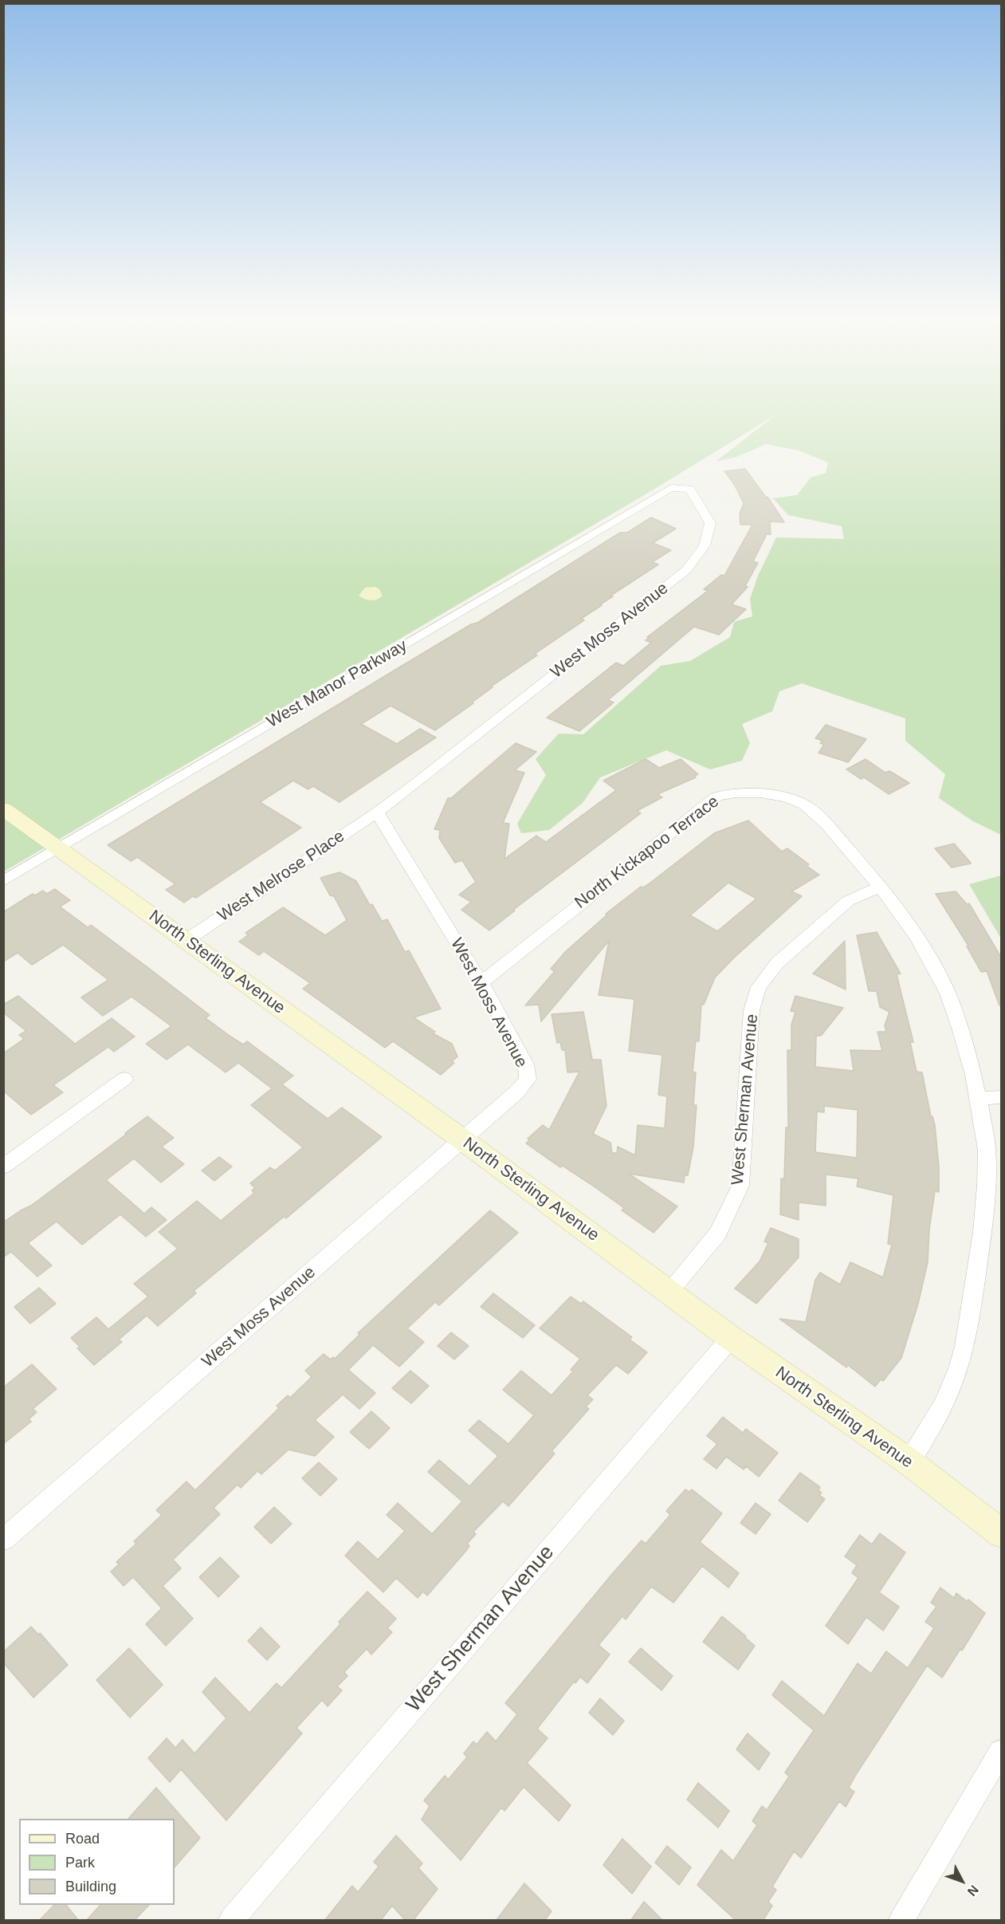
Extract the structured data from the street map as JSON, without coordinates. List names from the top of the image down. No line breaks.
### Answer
{"streets":{"street":["West Moss Avenue","West Manor Parkway","North Kickapoo Terrace","West Melrose Place","North Sterling Avenue","West Sherman Avenue"]},"crossings":[["West Moss Avenue","West Manor Parkway"],["West Moss Avenue","North Kickapoo Terrace"],["West Moss Avenue","West Melrose Place"],["West Moss Avenue","North Sterling Avenue"],["West Manor Parkway","North Sterling Avenue"],["North Kickapoo Terrace","North Sterling Avenue"],["North Kickapoo Terrace","West Sherman Avenue"],["West Melrose Place","North Sterling Avenue"],["North Sterling Avenue","West Sherman Avenue"]],"legend":["Road","Park","Building"],"north":"bottom right"}
